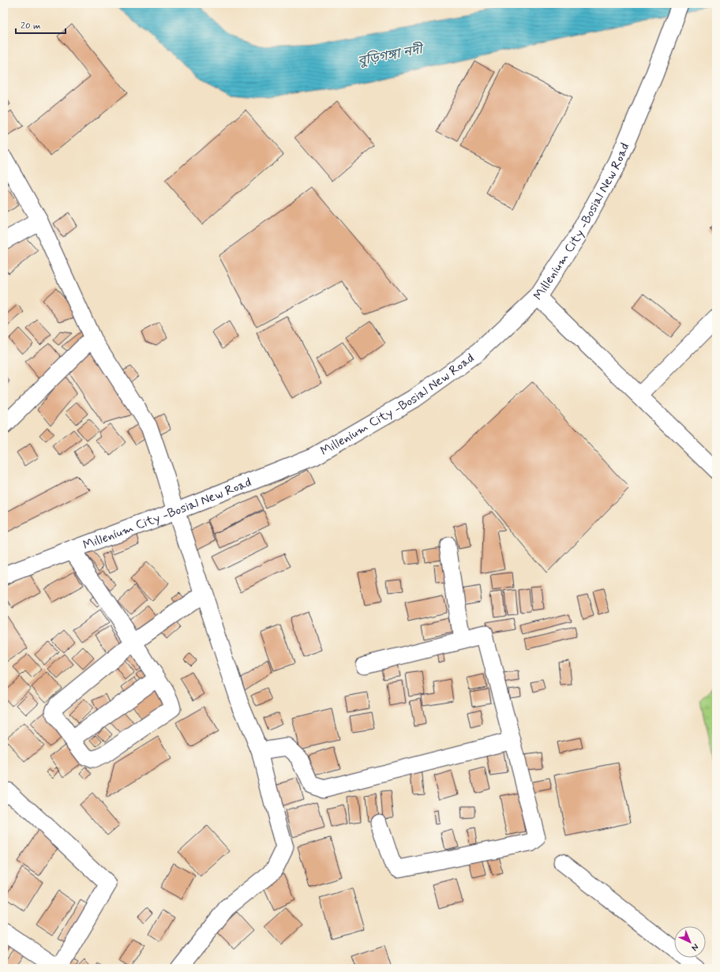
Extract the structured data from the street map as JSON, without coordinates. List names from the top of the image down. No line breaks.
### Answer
{"streets":{"street":["Millenium City -Bosial New Road"]},"water":["বুড়িগঙ্গা নদী"],"scale_bar":"20 m","north":"bottom right"}
